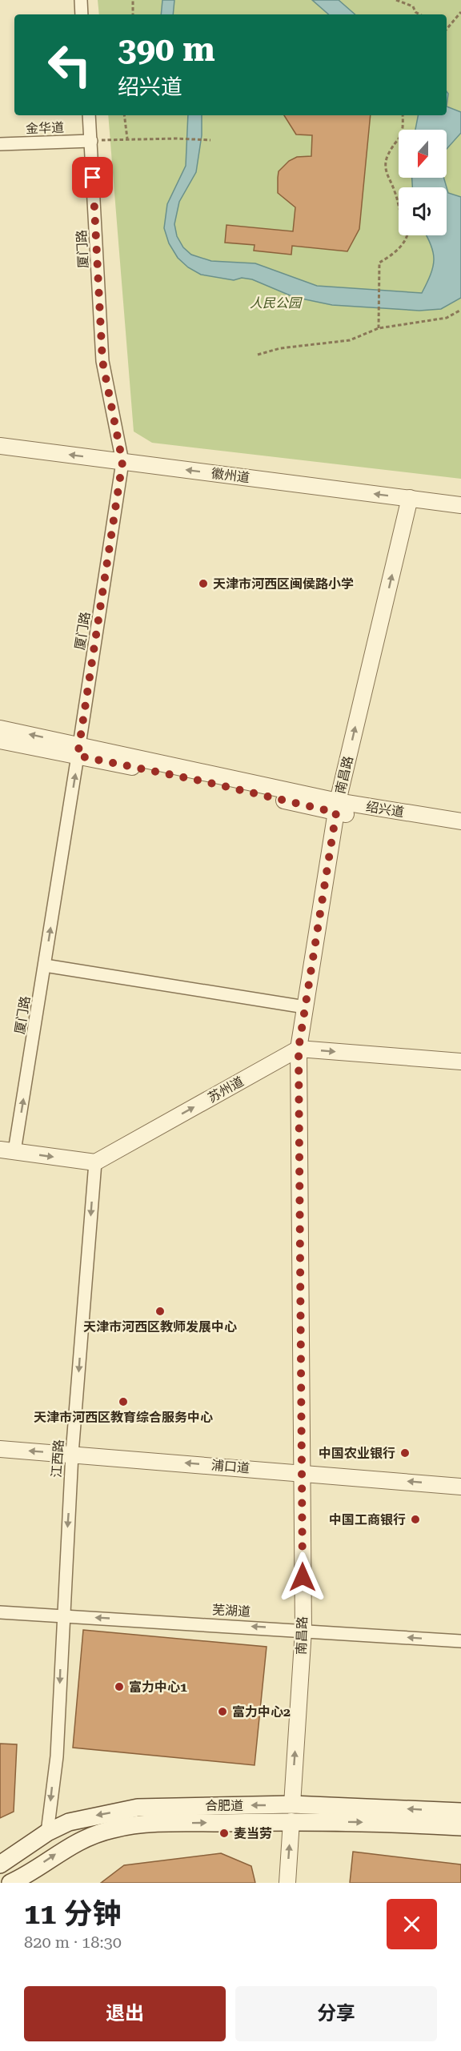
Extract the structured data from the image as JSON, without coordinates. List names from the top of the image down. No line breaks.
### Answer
{"streets":{"main road":["合肥道"],"street":["金华道","厦门路","徽州道","南昌路","绍兴道","苏州道","江西路","浦口道","芜湖道"]},"crossings":[["金华道","厦门路"],["厦门路","徽州道"],["厦门路","绍兴道"],["徽州道","南昌路"],["南昌路","绍兴道"],["南昌路","苏州道"],["南昌路","浦口道"],["南昌路","芜湖道"],["南昌路","合肥道"],["苏州道","江西路"],["江西路","浦口道"],["江西路","芜湖道"],["江西路","合肥道"]],"one_way":["厦门路","徽州道","南昌路","苏州道","江西路","浦口道","芜湖道"],"parks":["人民公园"],"places":["天津市河西区闽侯路小学","天津市河西区教师发展中心","天津市河西区教育综合服务中心","中国农业银行","中国工商银行","富力中心1","富力中心2","麦当劳"],"north":"bottom","page":{"turn":["390 m","绍兴道"],"heading":["11 分钟","820 m · 18:30"],"buttons":["退出","分享"]}}
